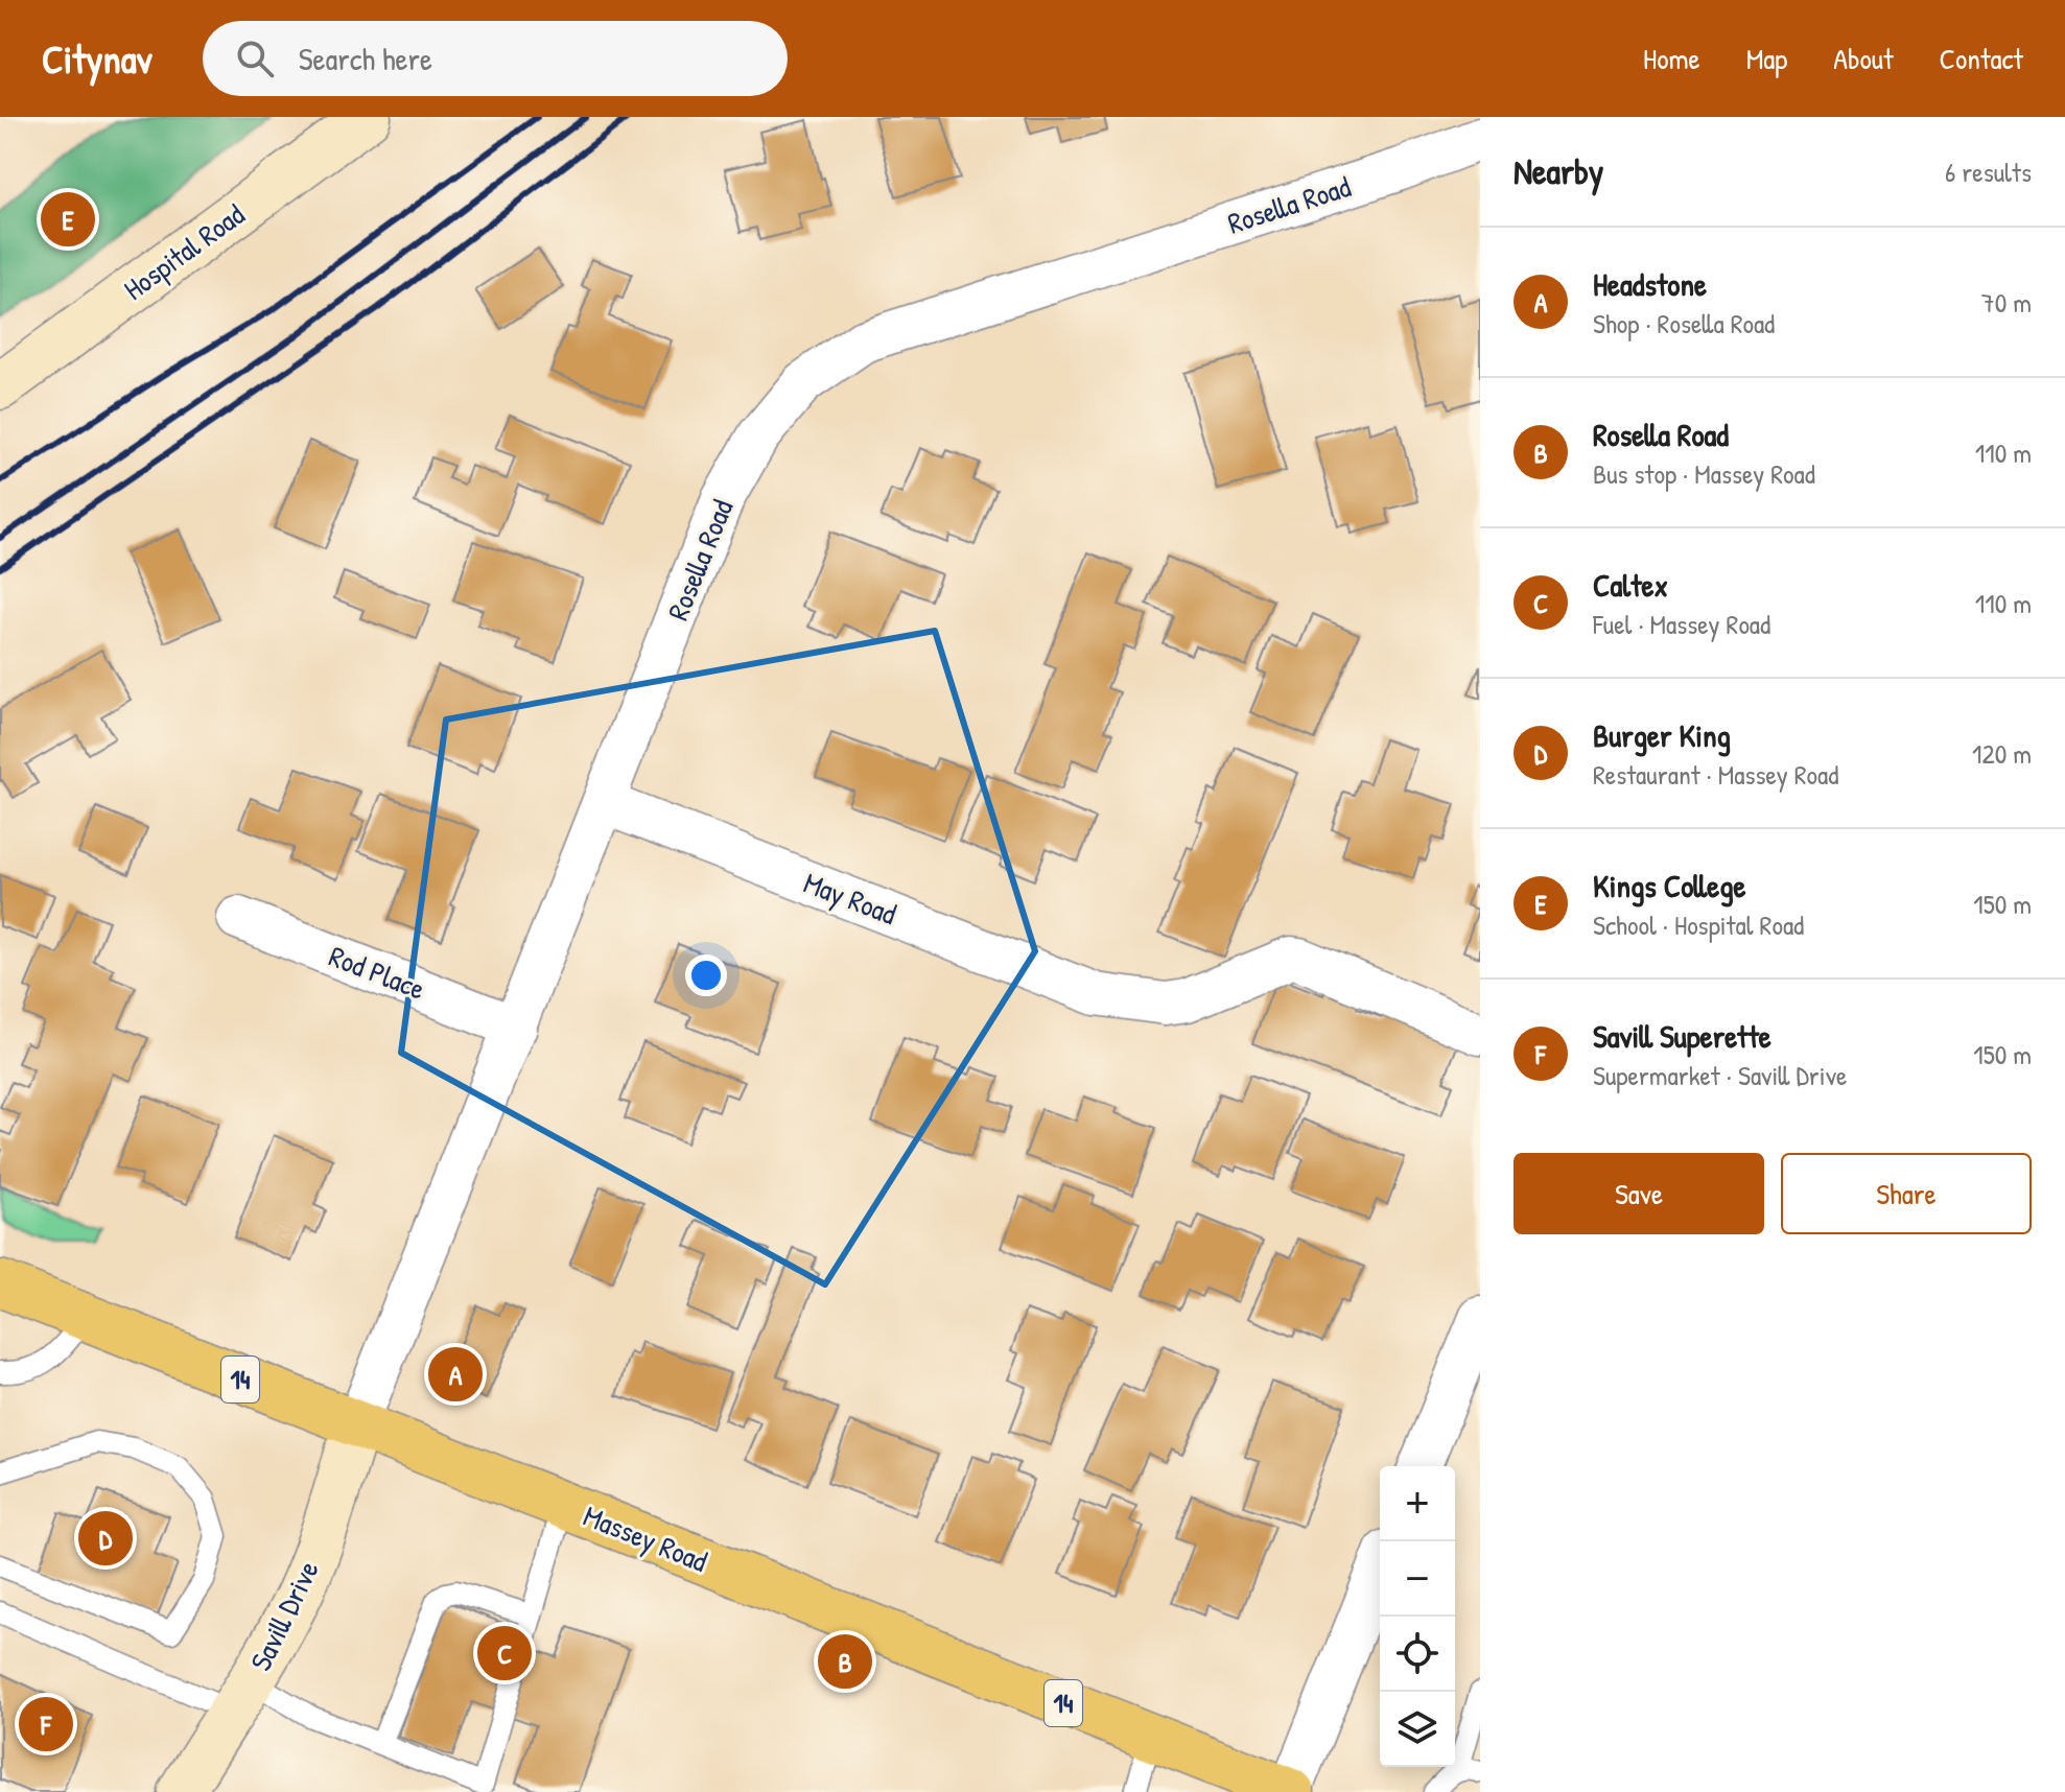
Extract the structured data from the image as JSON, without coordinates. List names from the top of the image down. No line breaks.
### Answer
{"streets":{"main road":["Hospital Road","14","Massey Road","Savill Drive"],"street":["Rosella Road","May Road","Rod Place"]},"crossings":[["Rosella Road","May Road"],["Rosella Road","Rod Place"],["Rosella Road","Massey Road"],["Rosella Road","Savill Drive"],["Massey Road","Savill Drive"]],"page":{"header":"Citynav","search":"Search here","nav":["Home","Map","About","Contact"],"heading":["Nearby","6 results"],"pins":["E","A","D","C","B","F"],"list":[{"mark":"A","name":"Headstone","note":"Shop · Rosella Road","value":"70 m"},{"mark":"B","name":"Rosella Road","note":"Bus stop · Massey Road","value":"110 m"},{"mark":"C","name":"Caltex","note":"Fuel · Massey Road","value":"110 m"},{"mark":"D","name":"Burger King","note":"Restaurant · Massey Road","value":"120 m"},{"mark":"E","name":"Kings College","note":"School · Hospital Road","value":"150 m"},{"mark":"F","name":"Savill Superette","note":"Supermarket · Savill Drive","value":"150 m"}],"buttons":["Save","Share"],"map_buttons":["+","−"]}}
